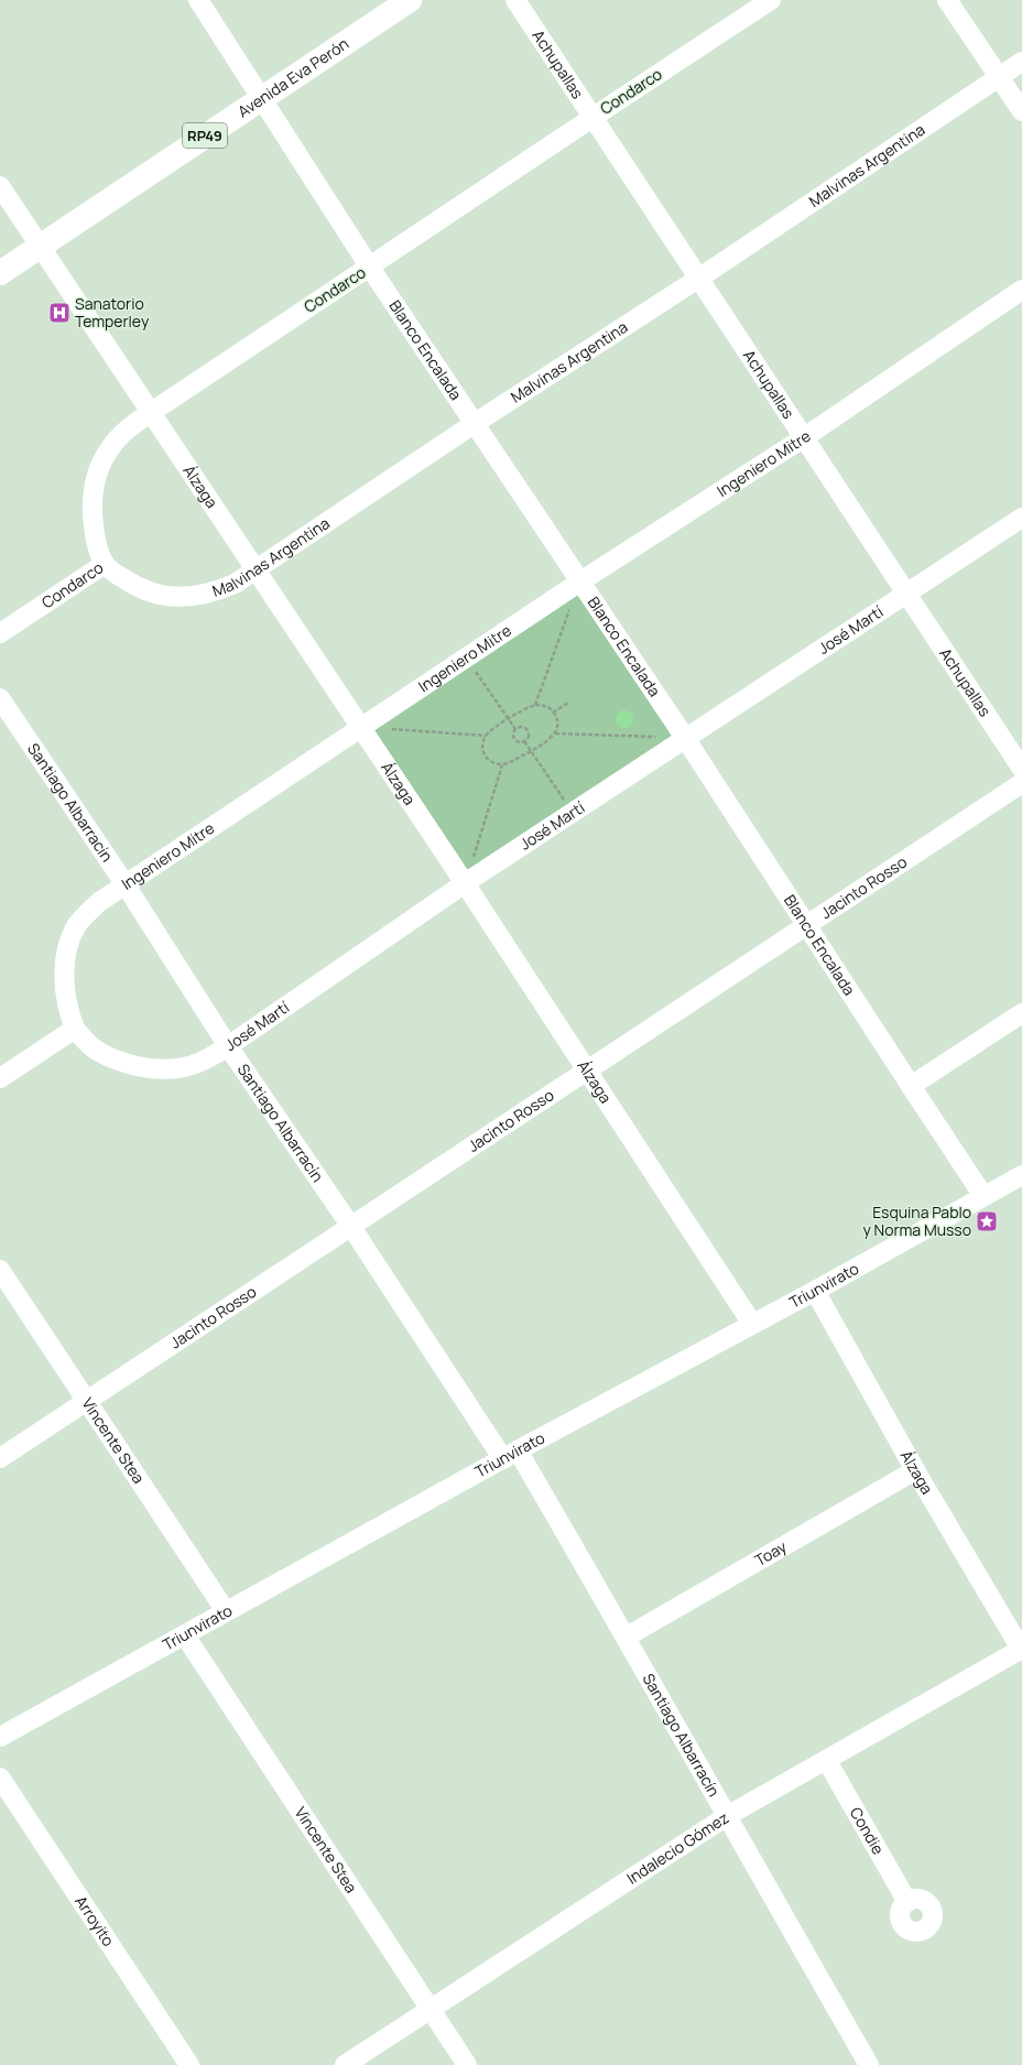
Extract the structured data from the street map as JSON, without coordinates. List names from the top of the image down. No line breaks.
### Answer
{"streets":{"main road":["Avenida Eva Perón","RP49"],"street":["Achupallas","Condarco","Malvinas Argentina","Blanco Encalada","Ingeniero Mitre","Álzaga","José Martí","Santiago Albarracín","Jacinto Rosso","Triunvirato","Vincente Stea","Toay","Condie","Indalecio Gómez","Arroyito"]},"crossings":[["Achupallas","Condarco"],["Achupallas","Malvinas Argentina"],["Achupallas","Ingeniero Mitre"],["Achupallas","José Martí"],["Avenida Eva Perón","Blanco Encalada"],["Avenida Eva Perón","Álzaga"],["Condarco","Malvinas Argentina"],["Condarco","Blanco Encalada"],["Condarco","Álzaga"],["Malvinas Argentina","Blanco Encalada"],["Malvinas Argentina","Álzaga"],["Blanco Encalada","Ingeniero Mitre"],["Blanco Encalada","José Martí"],["Blanco Encalada","Jacinto Rosso"],["Blanco Encalada","Triunvirato"],["Ingeniero Mitre","Álzaga"],["Ingeniero Mitre","José Martí"],["Ingeniero Mitre","Santiago Albarracín"],["Álzaga","José Martí"],["Álzaga","Jacinto Rosso"],["Álzaga","Triunvirato"],["Álzaga","Toay"],["Álzaga","Indalecio Gómez"],["José Martí","Santiago Albarracín"],["Santiago Albarracín","Jacinto Rosso"],["Santiago Albarracín","Triunvirato"],["Santiago Albarracín","Toay"],["Santiago Albarracín","Indalecio Gómez"],["Jacinto Rosso","Vincente Stea"],["Triunvirato","Vincente Stea"],["Vincente Stea","Indalecio Gómez"],["Condie","Indalecio Gómez"]],"places":{"hospital":["Sanatorio Temperley"],"place":["Esquina Pablo y Norma Musso"]}}
